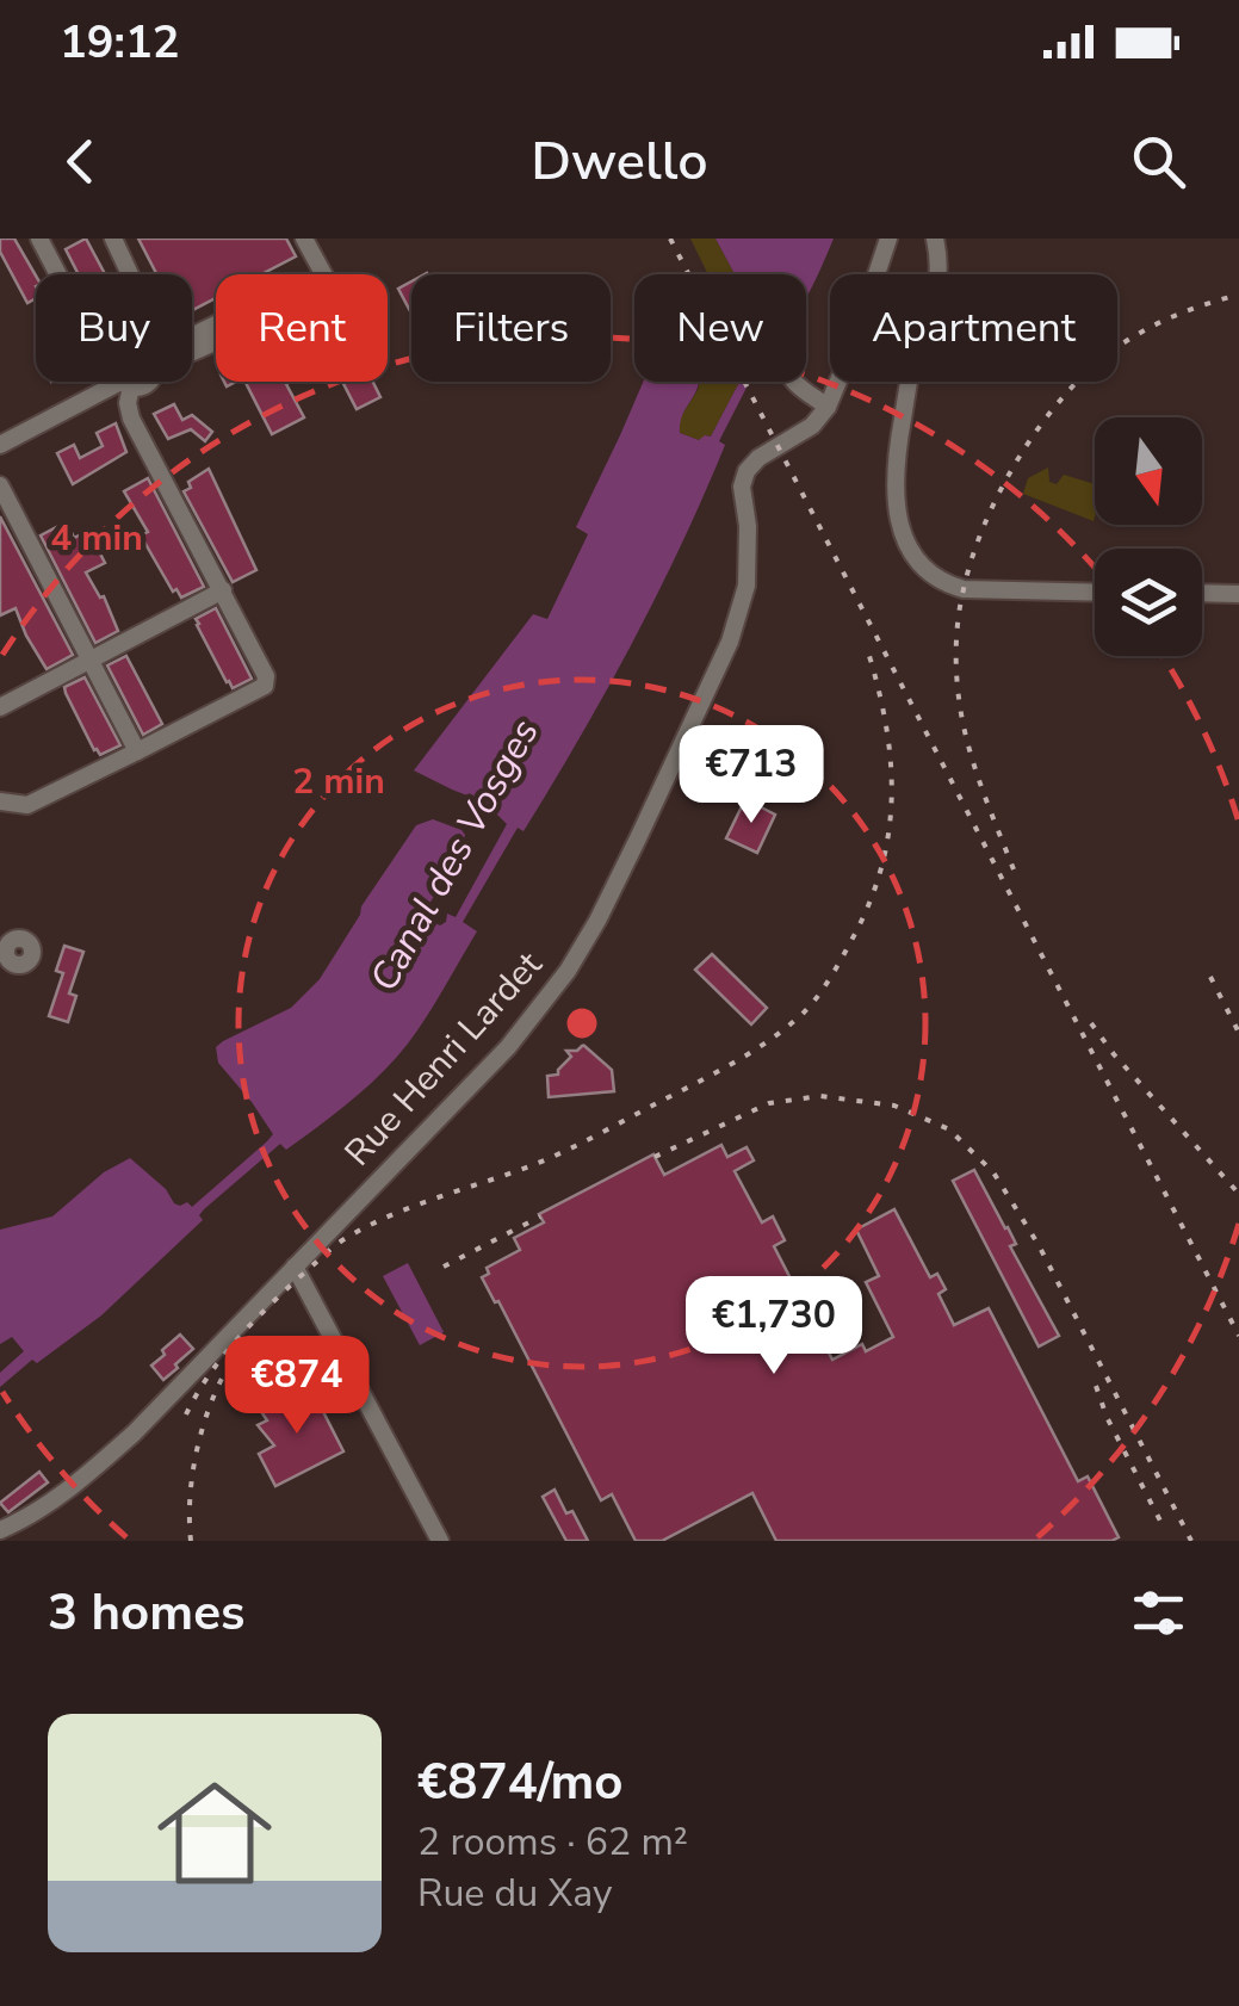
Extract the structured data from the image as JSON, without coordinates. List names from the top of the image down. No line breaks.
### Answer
{"streets":{"street":["Rue Henri Lardet"]},"water":["Canal des Vosges"],"north":"bottom","page":{"status":"19:12","header":"Dwello","chip":["Buy","Rent","Filters","New","Apartment"],"price":["€713","€1,730","€874"],"heading":"3 homes","list":[{"name":"€874/mo","note":"2 rooms · 62 m² · Rue du Xay"}]},"rings":["4 min","2 min"]}
